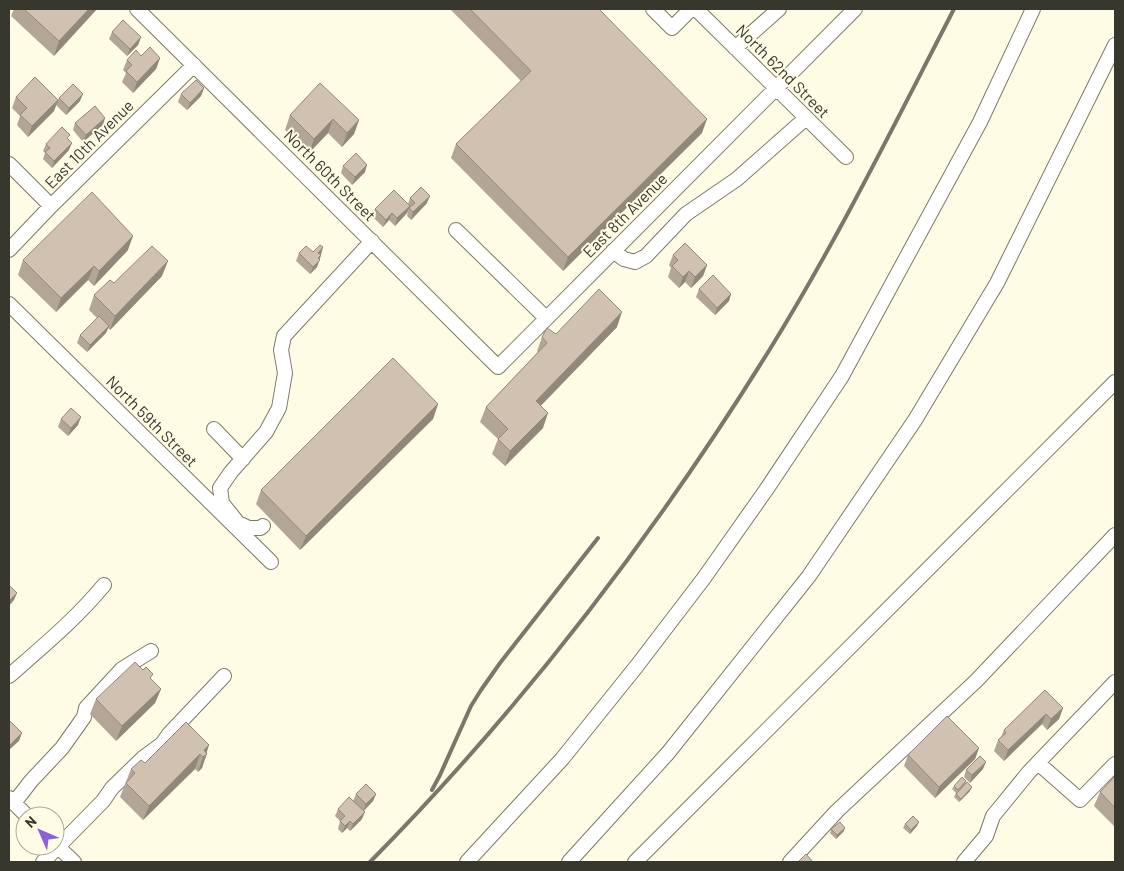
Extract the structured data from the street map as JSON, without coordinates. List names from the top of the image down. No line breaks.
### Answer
{"streets":{"street":["North 62nd Street","East 10th Avenue","North 60th Street","East 8th Avenue","North 59th Street"]},"crossings":[["North 62nd Street","East 8th Avenue"],["East 10th Avenue","North 60th Street"],["North 60th Street","East 8th Avenue"]],"north":"top left"}
